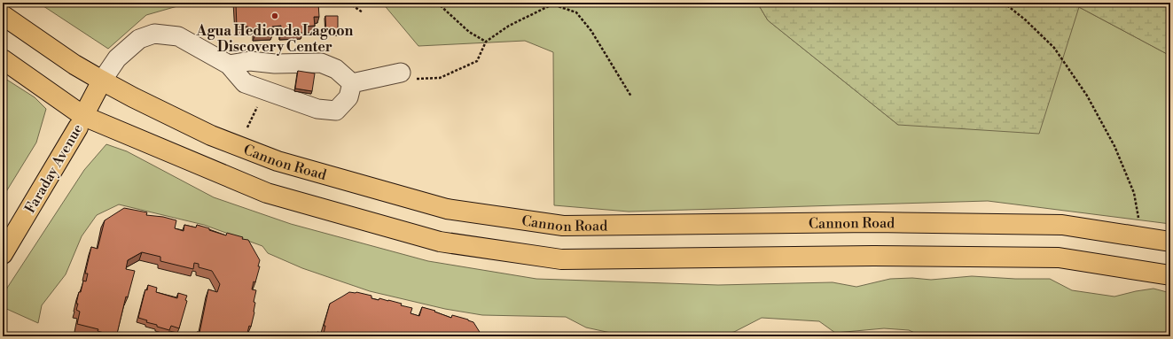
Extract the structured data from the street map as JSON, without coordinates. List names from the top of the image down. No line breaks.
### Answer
{"streets":{"main road":["Cannon Road","Faraday Avenue"]},"crossings":[["Cannon Road","Faraday Avenue"]],"places":["Agua Hedionda Lagoon Discovery Center"]}
